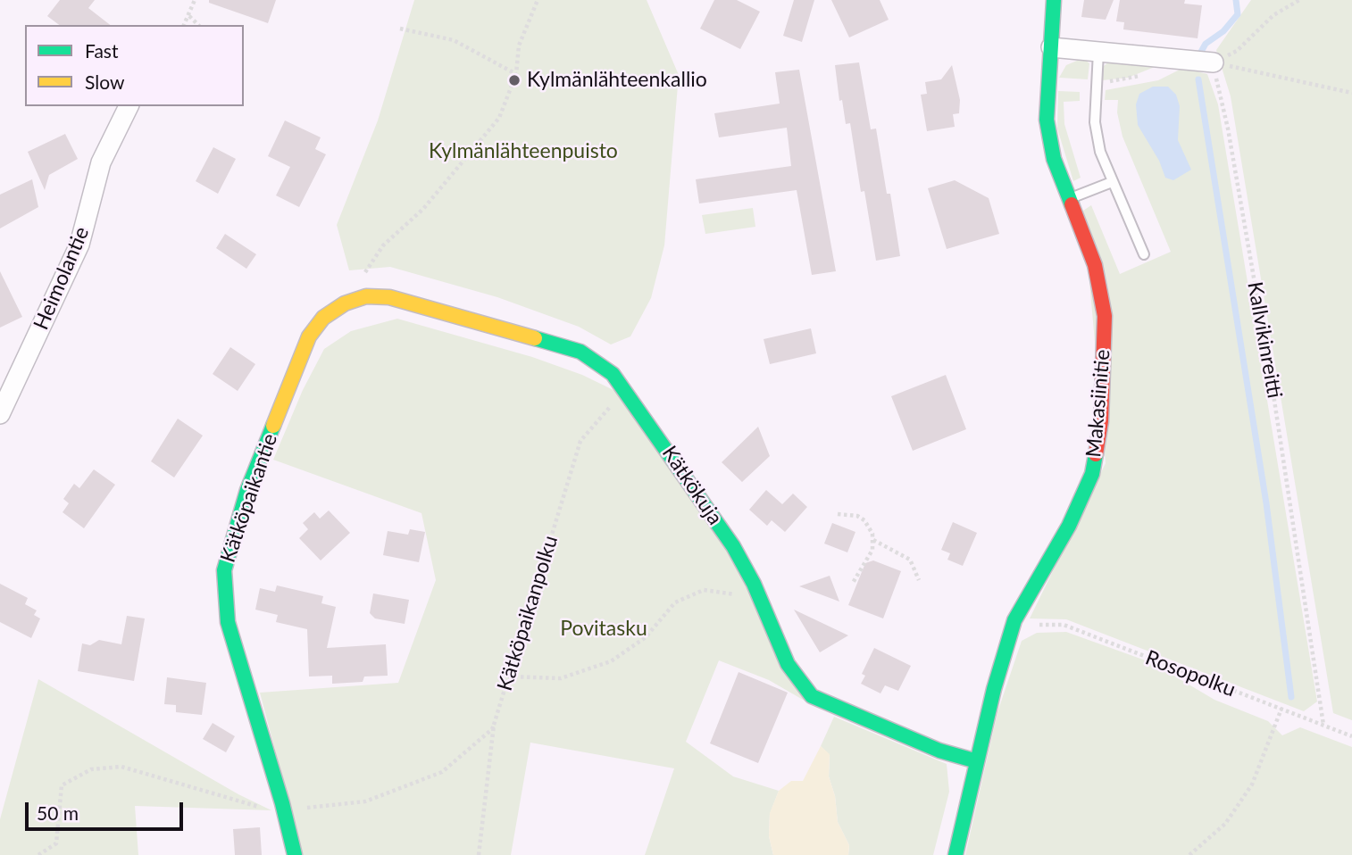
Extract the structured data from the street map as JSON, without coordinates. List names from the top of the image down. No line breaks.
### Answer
{"streets":{"street":["Heimolantie","Makasiinitie","Kätkökuja","Kätköpaikantie"],"path":["Kallvikinreitti","Kätköpaikanpolku","Rosopolku"]},"crossings":[["Kallvikinreitti","Rosopolku"],["Makasiinitie","Kätkökuja"],["Kätkökuja","Kätköpaikantie"],["Kätkökuja","Kätköpaikanpolku"]],"parks":["Kylmänlähteenpuisto","Povitasku"],"places":["Kylmänlähteenkallio"],"legend":["Fast","Slow"],"scale_bar":"50 m"}
